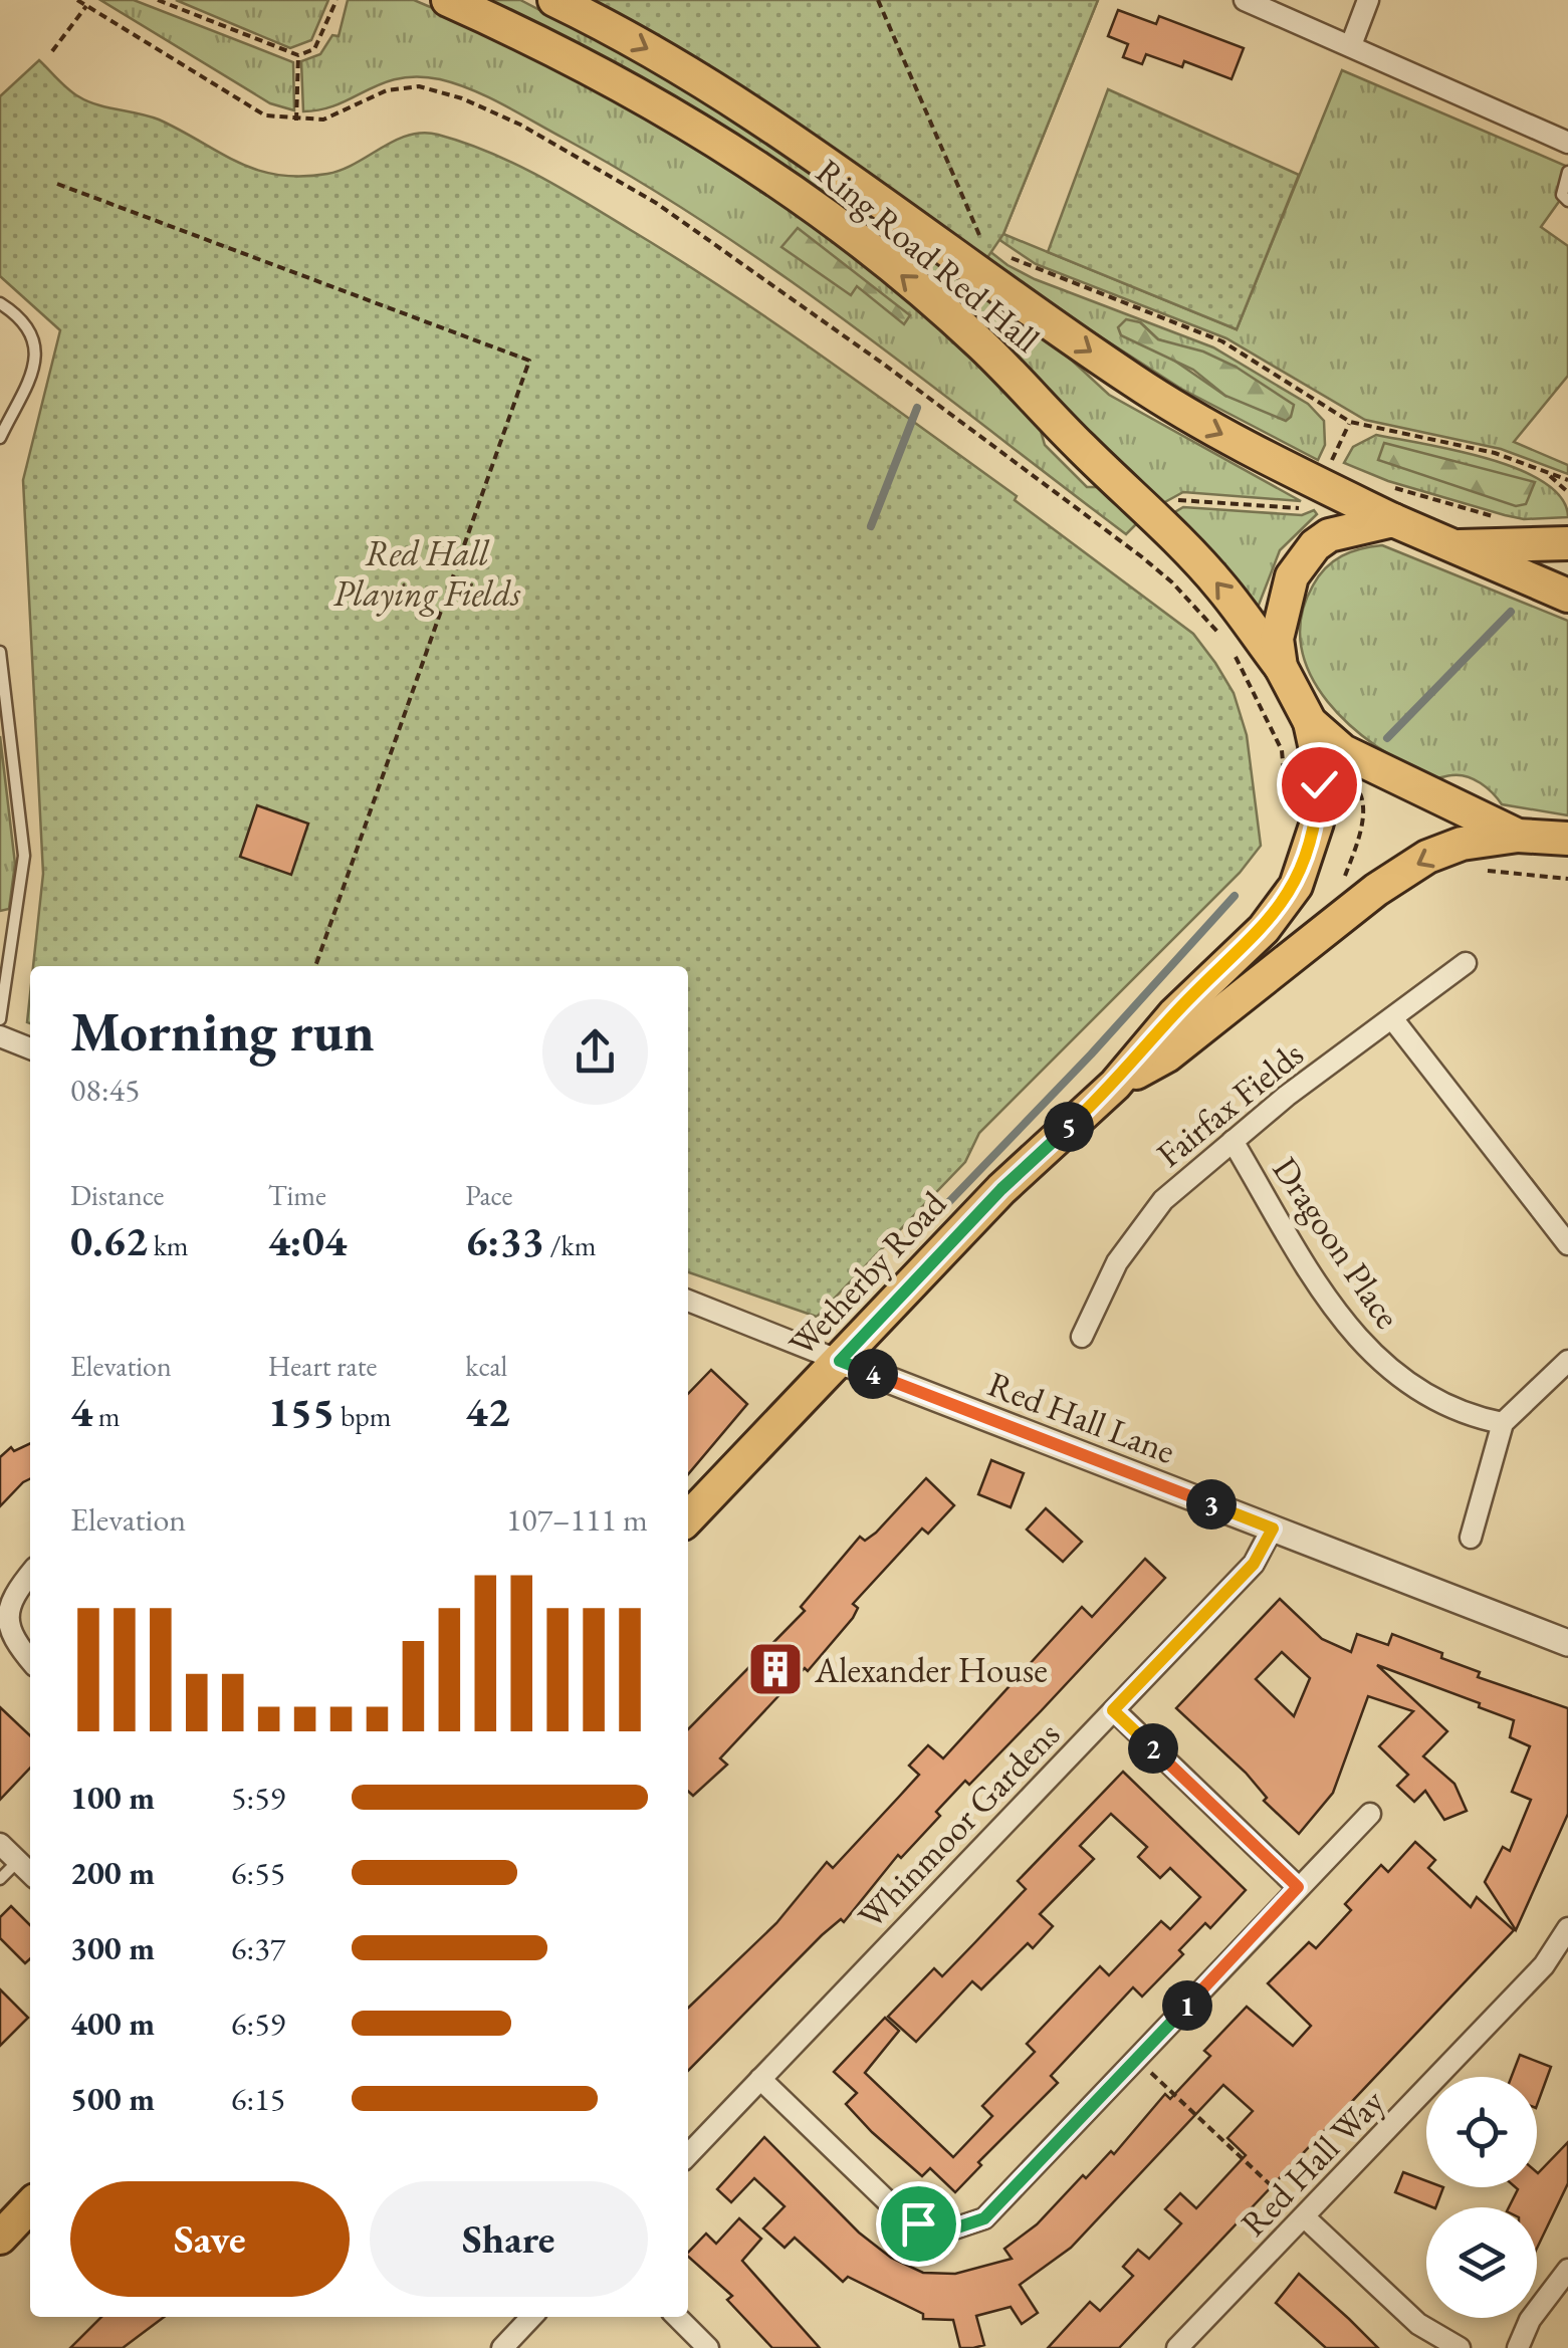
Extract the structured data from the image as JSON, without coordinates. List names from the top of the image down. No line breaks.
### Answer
{"streets":{"main road":["Ring Road Red Hall","Wetherby Road"],"street":["Fairfax Fields","Dragoon Place","Red Hall Lane","Whinmoor Gardens","Red Hall Way"]},"crossings":[["Ring Road Red Hall","Wetherby Road"],["Fairfax Fields","Dragoon Place"],["Wetherby Road","Red Hall Lane"],["Red Hall Lane","Whinmoor Gardens"]],"parks":["Red Hall Playing Fields"],"places":{"building":["Alexander House"]},"page":{"heading":["Morning run","08:45"],"pins":["5","4","3","2","1"],"stats":[["Distance","0.62 km"],["Time","4:04"],["Pace","6:33 /km"],["Elevation","4 m"],["Heart rate","155 bpm"],["kcal","42"]],"chart":["Elevation","107–111 m"],"list":[{"name":"100 m","note":"5:59"},{"name":"200 m","note":"6:55"},{"name":"300 m","note":"6:37"},{"name":"400 m","note":"6:59"},{"name":"500 m","note":"6:15"}],"buttons":["Save","Share"]}}
